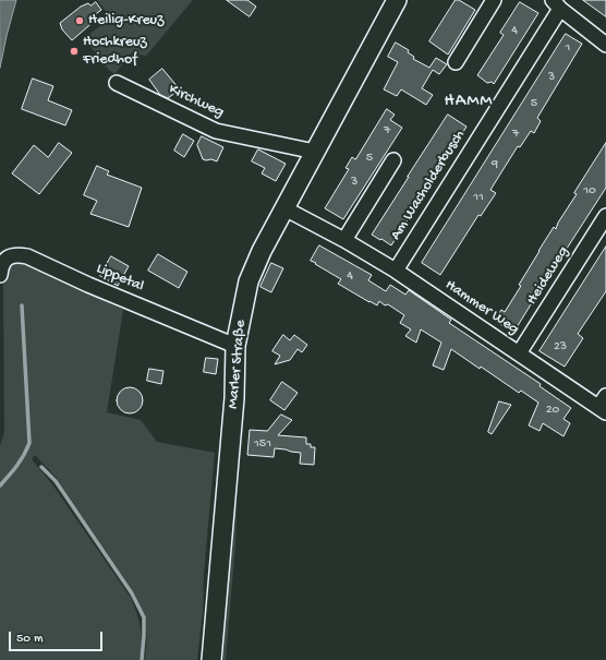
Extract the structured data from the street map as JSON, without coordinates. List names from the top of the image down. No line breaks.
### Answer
{"streets":{"main road":["Marler Straße"],"street":["Kirchweg","Am Wacholderbusch","Heideweg","Lippetal","Hammer Weg"]},"crossings":[["Kirchweg","Marler Straße"],["Am Wacholderbusch","Hammer Weg"],["Heideweg","Hammer Weg"],["Lippetal","Marler Straße"],["Hammer Weg","Marler Straße"]],"districts":["HAMM"],"places":["Heilig-Kreuz","Hochkreuz Friedhof"],"house_numbers":["4","1","3","5","7","7","5","9","3","10","11","4","23","20","151"],"scale_bar":"50 m"}
